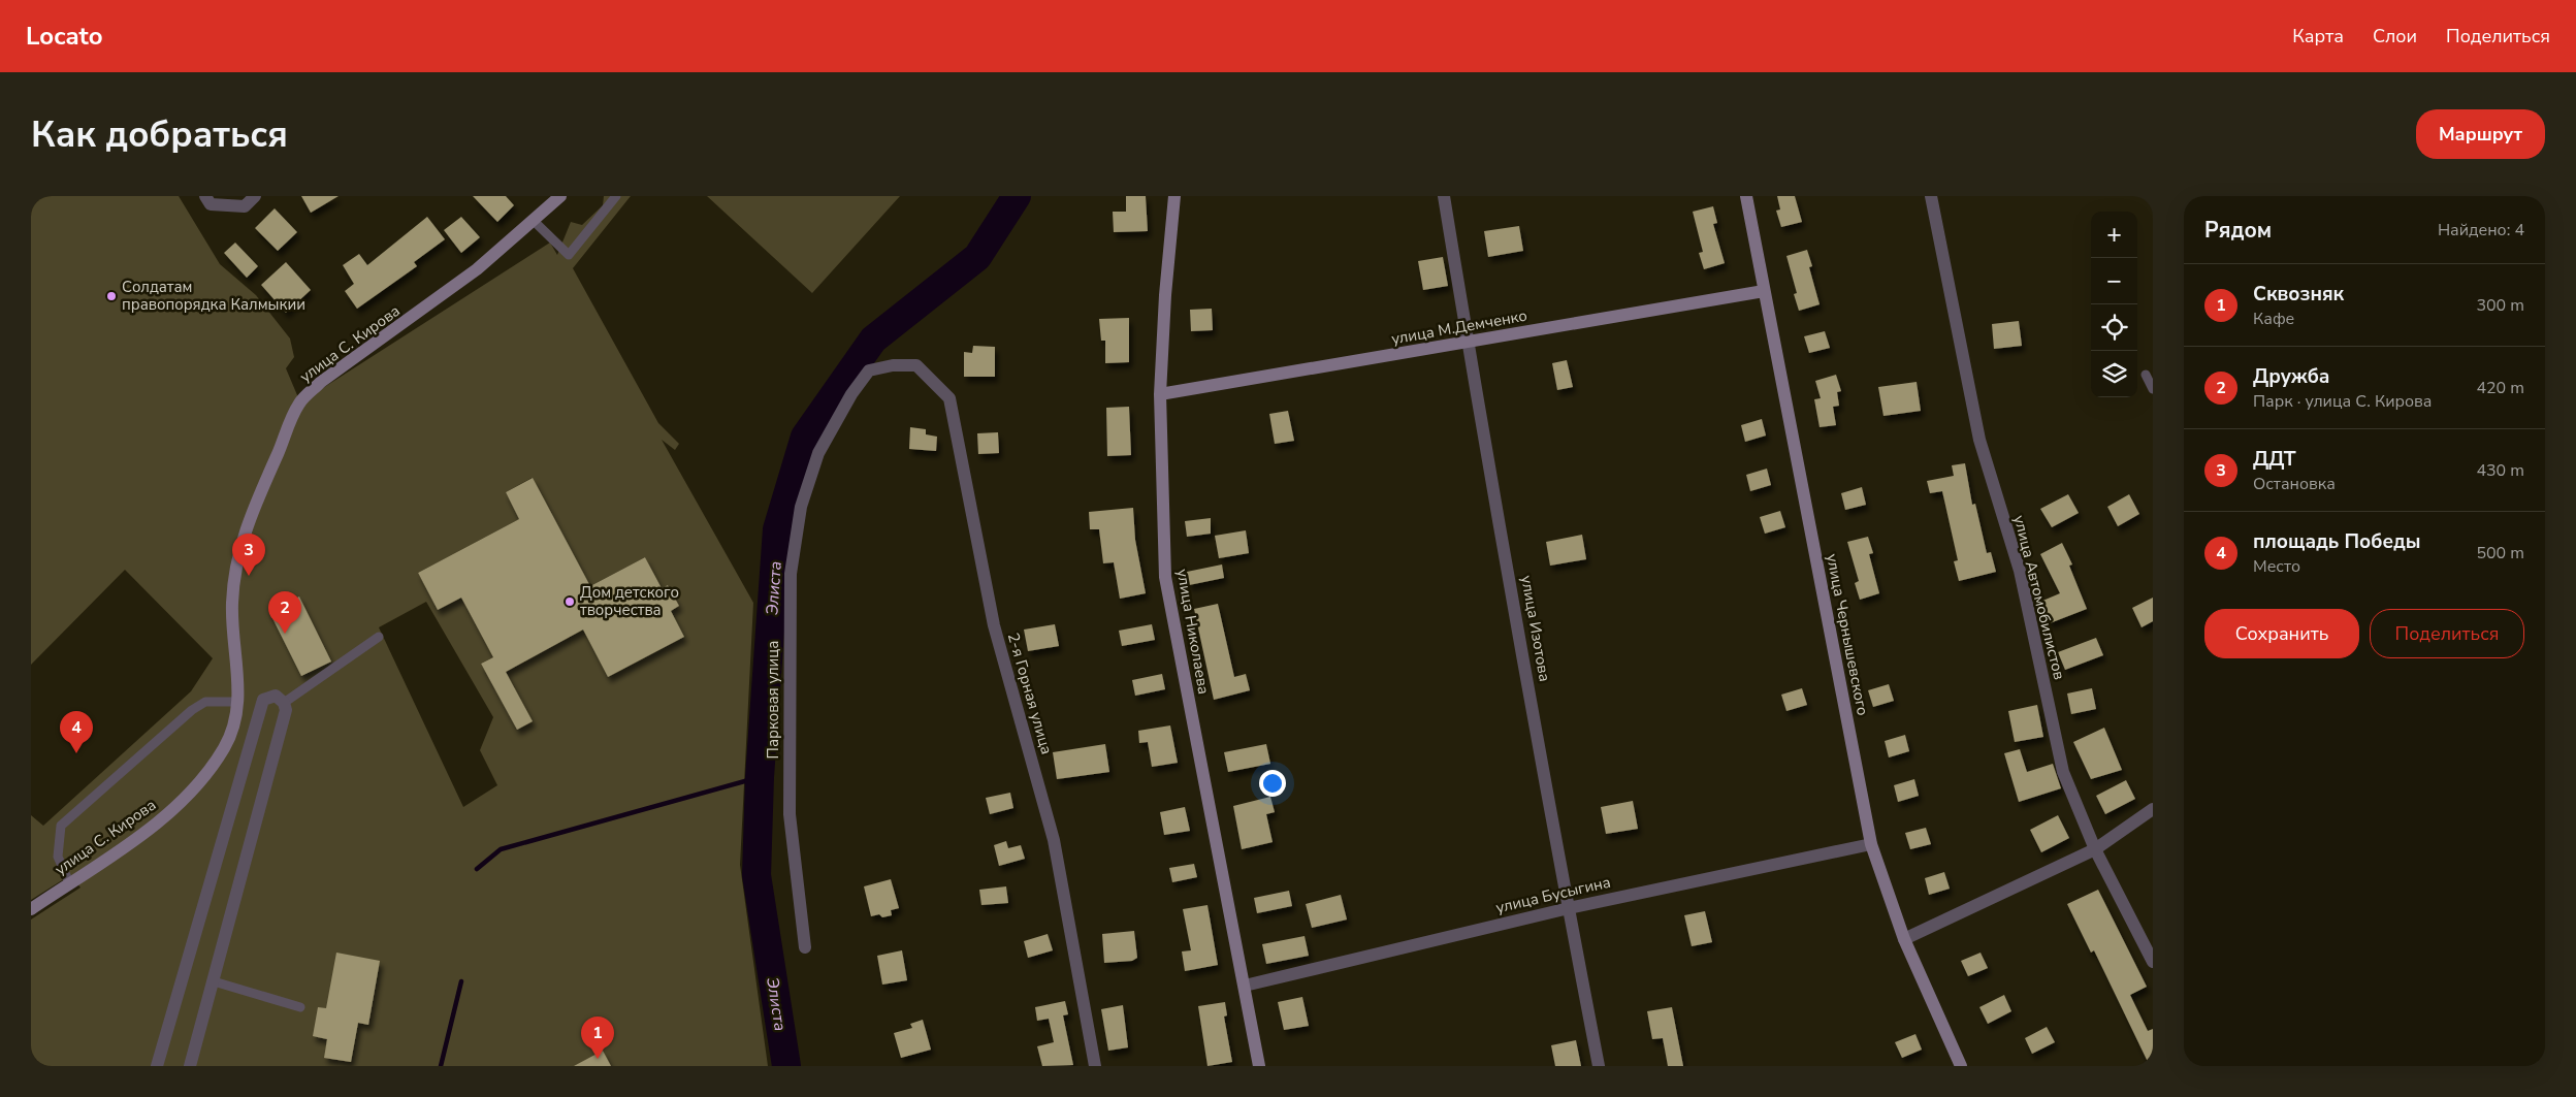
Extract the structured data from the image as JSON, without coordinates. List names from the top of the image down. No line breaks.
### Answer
{"streets":{"street":["улица М.Демченко","улица С. Кирова","улица Автомобилистов","улица Изотова","улица Николаева","улица Чернышевского","2-я Горная улица","Парковая улица","улица Бусыгина"]},"crossings":[["улица М.Демченко","улица Изотова"],["улица М.Демченко","улица Николаева"],["улица М.Демченко","улица Чернышевского"],["улица Изотова","улица Бусыгина"],["улица Николаева","улица Бусыгина"],["улица Чернышевского","улица Бусыгина"],["2-я Горная улица","Парковая улица"]],"water":["Элиста"],"places":["Солдатам правопорядка Калмыкии","Дом детского творчества"],"page":{"header":"Locato","nav":["Карта","Слои","Поделиться"],"buttons":["Маршрут",["Сохранить","Поделиться"]],"title":"Как добраться","heading":["Рядом","Найдено: 4"],"map_buttons":["+","−"],"list":[{"mark":"1","name":"Сквозняк","note":"Кафе","value":"300 m"},{"mark":"2","name":"Дружба","note":"Парк · улица С. Кирова","value":"420 m"},{"mark":"3","name":"ДДТ","note":"Остановка","value":"430 m"},{"mark":"4","name":"площадь Победы","note":"Место","value":"500 m"}],"pins":["3","2","4","1"]}}
